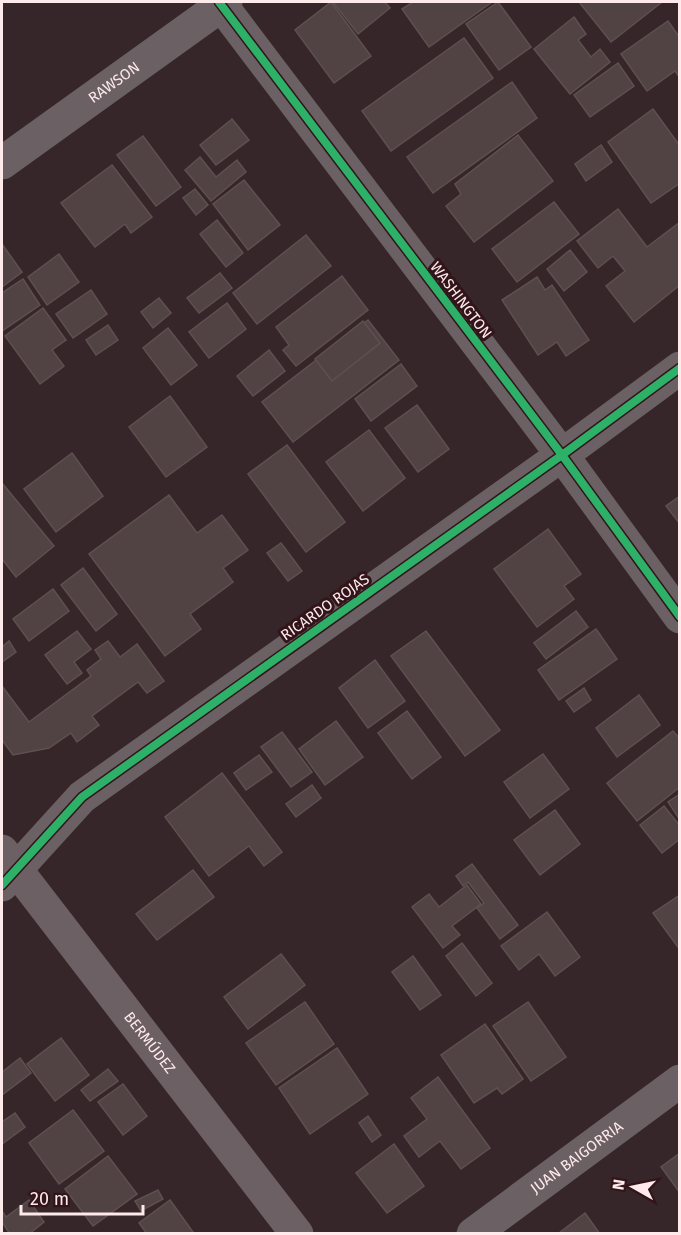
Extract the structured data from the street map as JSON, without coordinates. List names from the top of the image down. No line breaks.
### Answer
{"streets":{"main road":["BERMÚDEZ"],"street":["RAWSON","WASHINGTON","RICARDO ROJAS","JUAN BAIGORRIA"]},"crossings":[["RAWSON","WASHINGTON"],["WASHINGTON","RICARDO ROJAS"],["RICARDO ROJAS","BERMÚDEZ"]],"scale_bar":"20 m","north":"left"}
